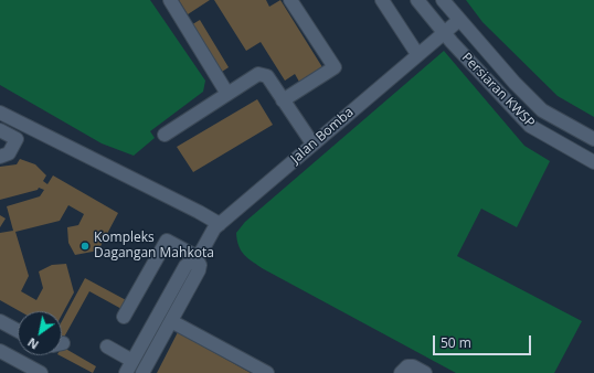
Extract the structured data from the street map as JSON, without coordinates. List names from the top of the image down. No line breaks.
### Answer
{"streets":{"street":["Persiaran KWSP","Jalan Bomba"]},"crossings":[["Persiaran KWSP","Jalan Bomba"]],"places":["Kompleks Dagangan Mahkota"],"scale_bar":"50 m","north":"bottom left"}
